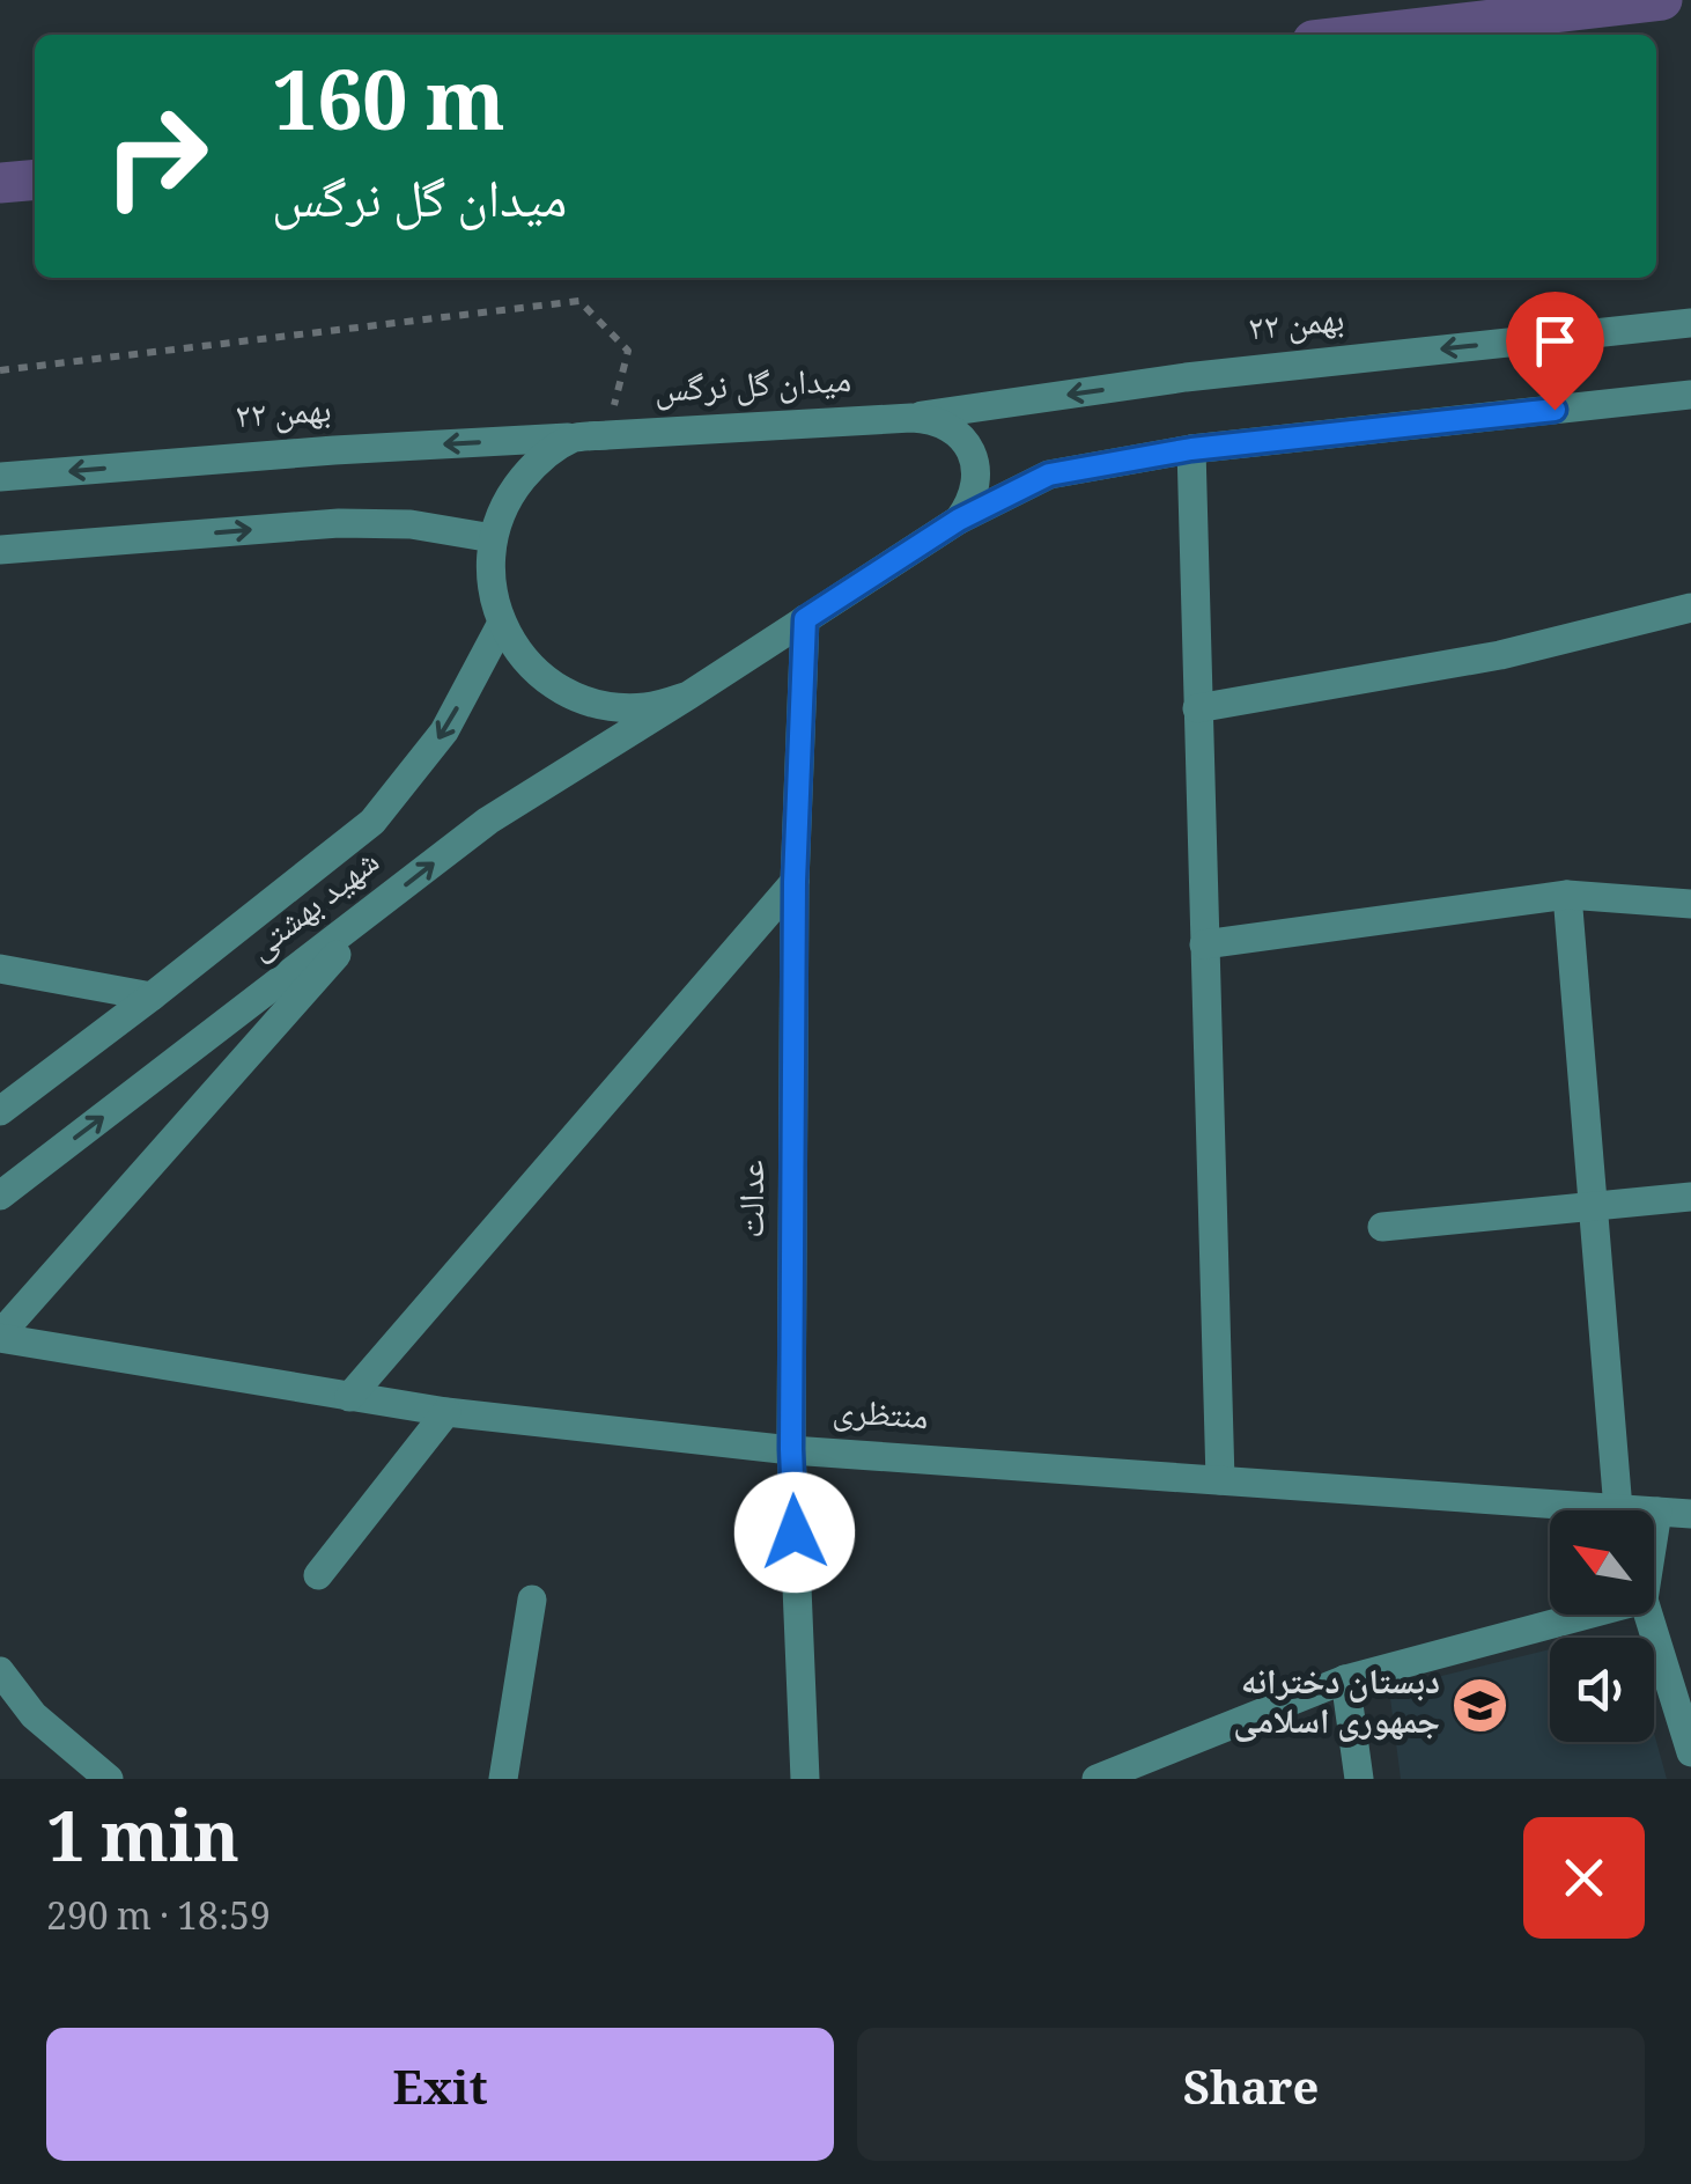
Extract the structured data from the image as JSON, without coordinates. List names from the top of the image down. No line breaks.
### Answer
{"streets":{"street":["۲۲ بهمن","میدان گل نرگس","شهید بهشتی","عدالت","منتظری"]},"crossings":[["۲۲ بهمن","میدان گل نرگس"],["عدالت","منتظری"]],"places":{"school or university":["دبستان دخترانه جمهوری اسلامی"]},"north":"top left","page":{"turn":["160 m","میدان گل نرگس"],"heading":["1 min","290 m · 18:59"],"buttons":["Exit","Share"]}}
